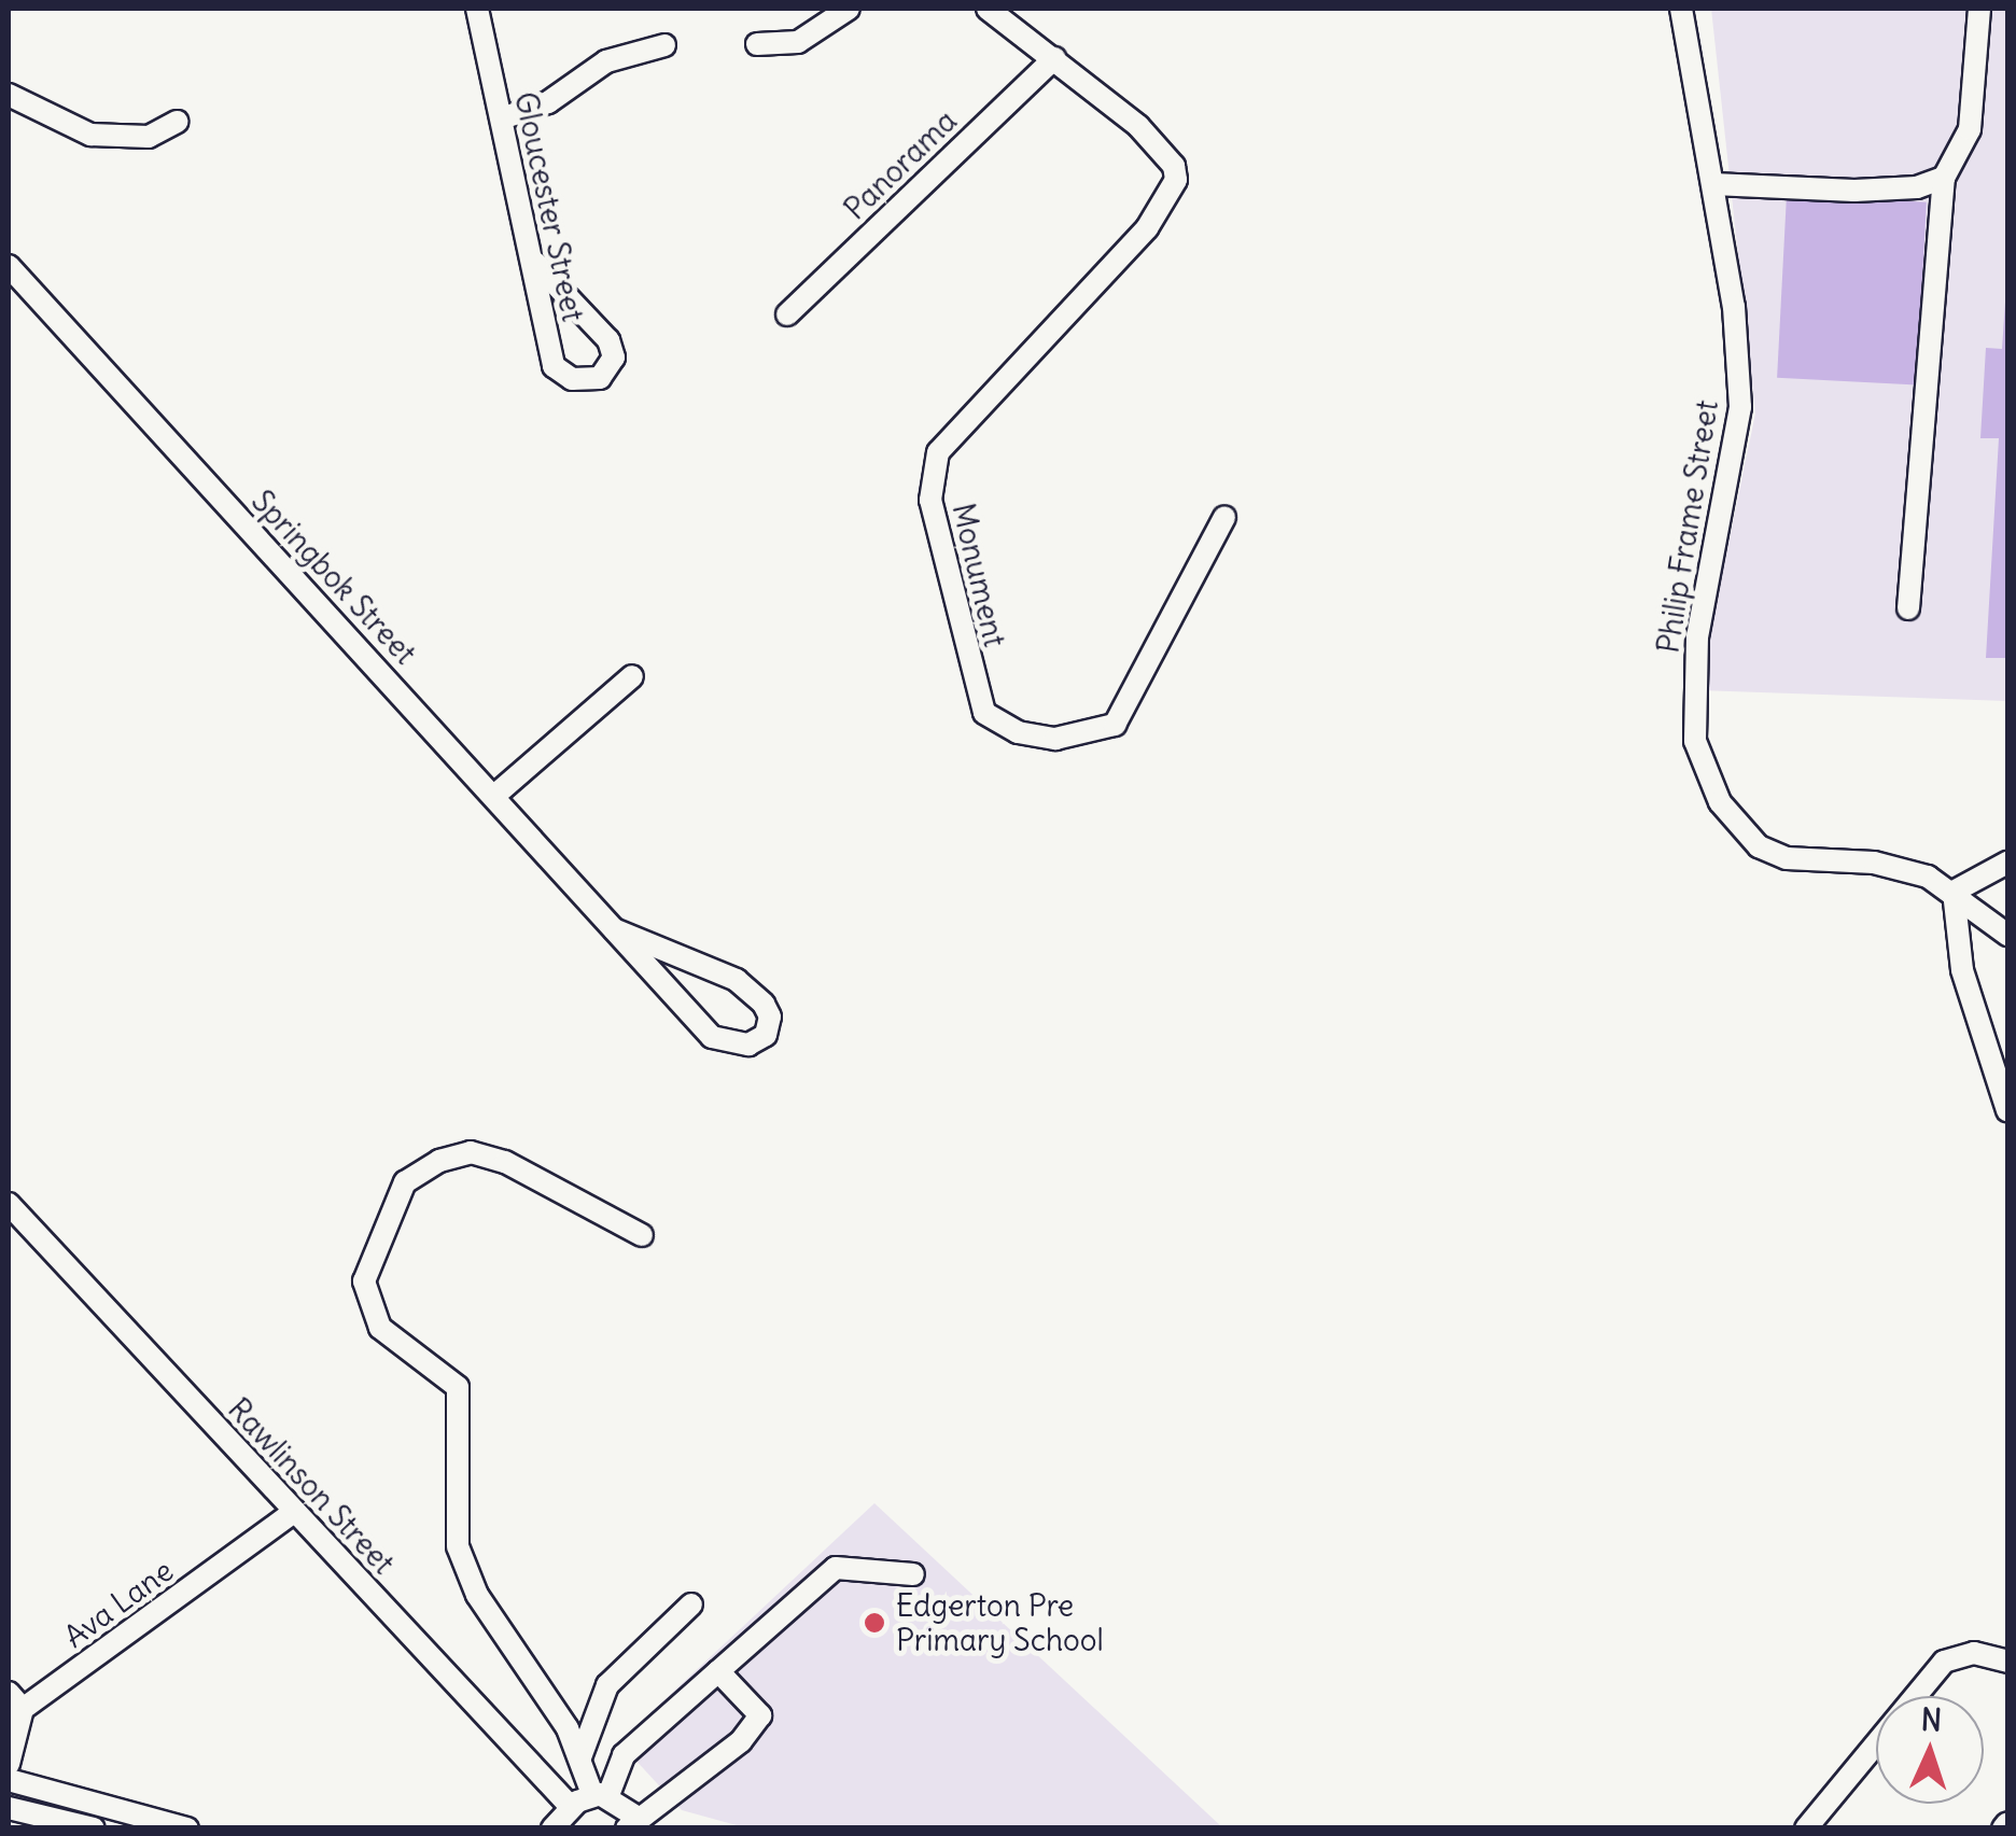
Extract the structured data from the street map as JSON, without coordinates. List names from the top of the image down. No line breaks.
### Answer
{"streets":{"street":["Panorama","Gloucester Street","Philip Frame Street","Monument","Springbok Street","Rawlinson Street","Ava Lane"]},"crossings":[["Panorama","Monument"],["Rawlinson Street","Ava Lane"]],"places":["Edgerton Pre Primary School"],"north":"top"}
